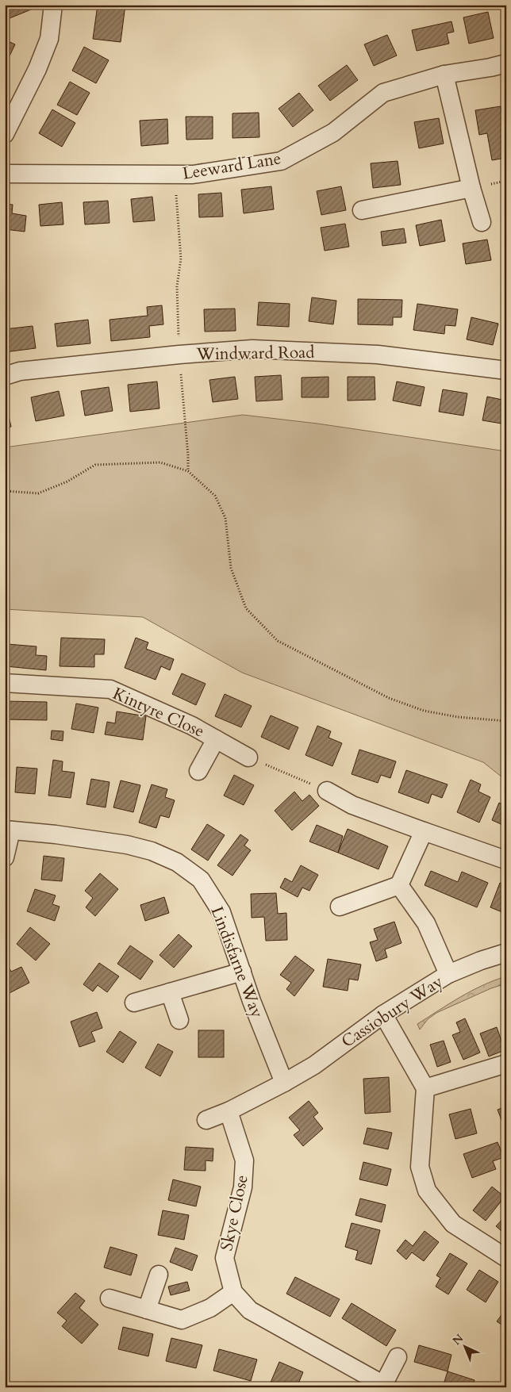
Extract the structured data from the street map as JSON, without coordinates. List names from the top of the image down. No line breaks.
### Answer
{"streets":{"street":["Leeward Lane","Windward Road","Kintyre Close","Lindisfarne Way","Cassiobury Way","Skye Close"]},"crossings":[["Lindisfarne Way","Cassiobury Way"]],"north":"top left"}
